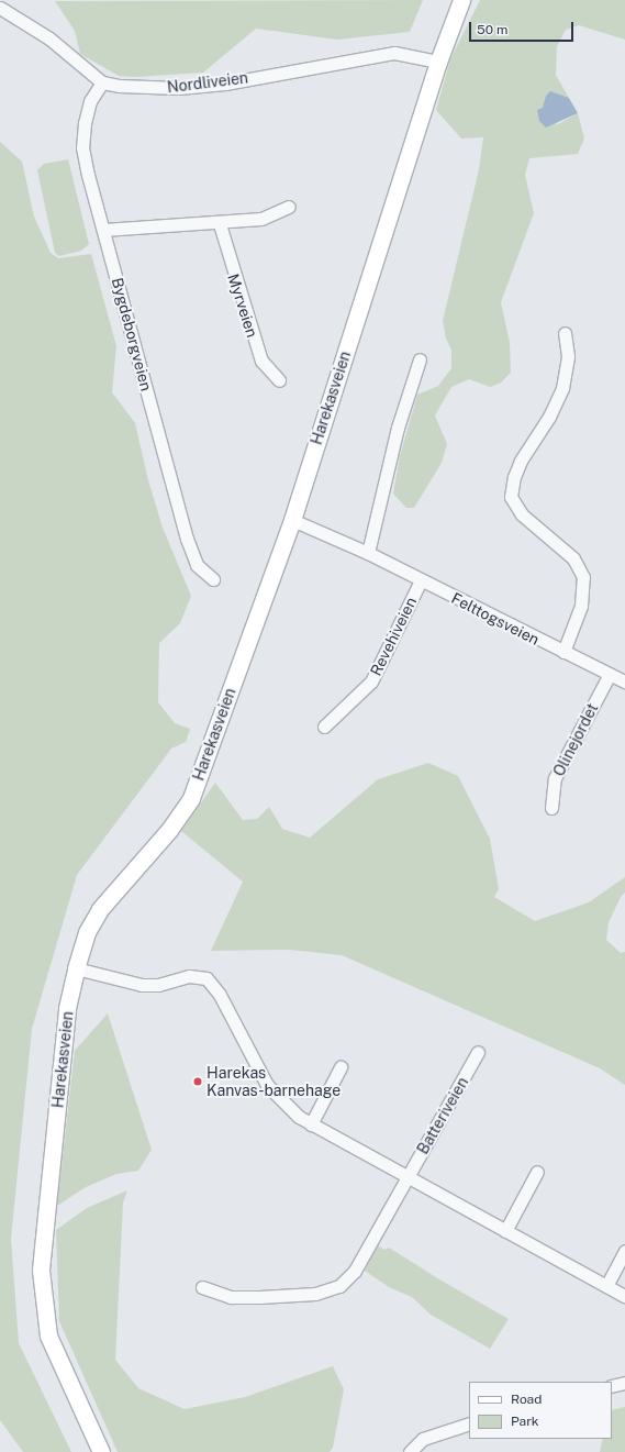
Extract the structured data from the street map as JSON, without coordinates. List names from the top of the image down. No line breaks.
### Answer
{"streets":{"street":["Nordliveien","Myrveien","Bygdeborgveien","Harekasveien","Felttogsveien","Revehiveien","Olinejordet","Batteriveien"]},"crossings":[["Nordliveien","Bygdeborgveien"],["Nordliveien","Harekasveien"],["Harekasveien","Felttogsveien"],["Felttogsveien","Revehiveien"],["Felttogsveien","Olinejordet"]],"places":["Harekas Kanvas-barnehage"],"legend":["Road","Park"],"scale_bar":"50 m"}
